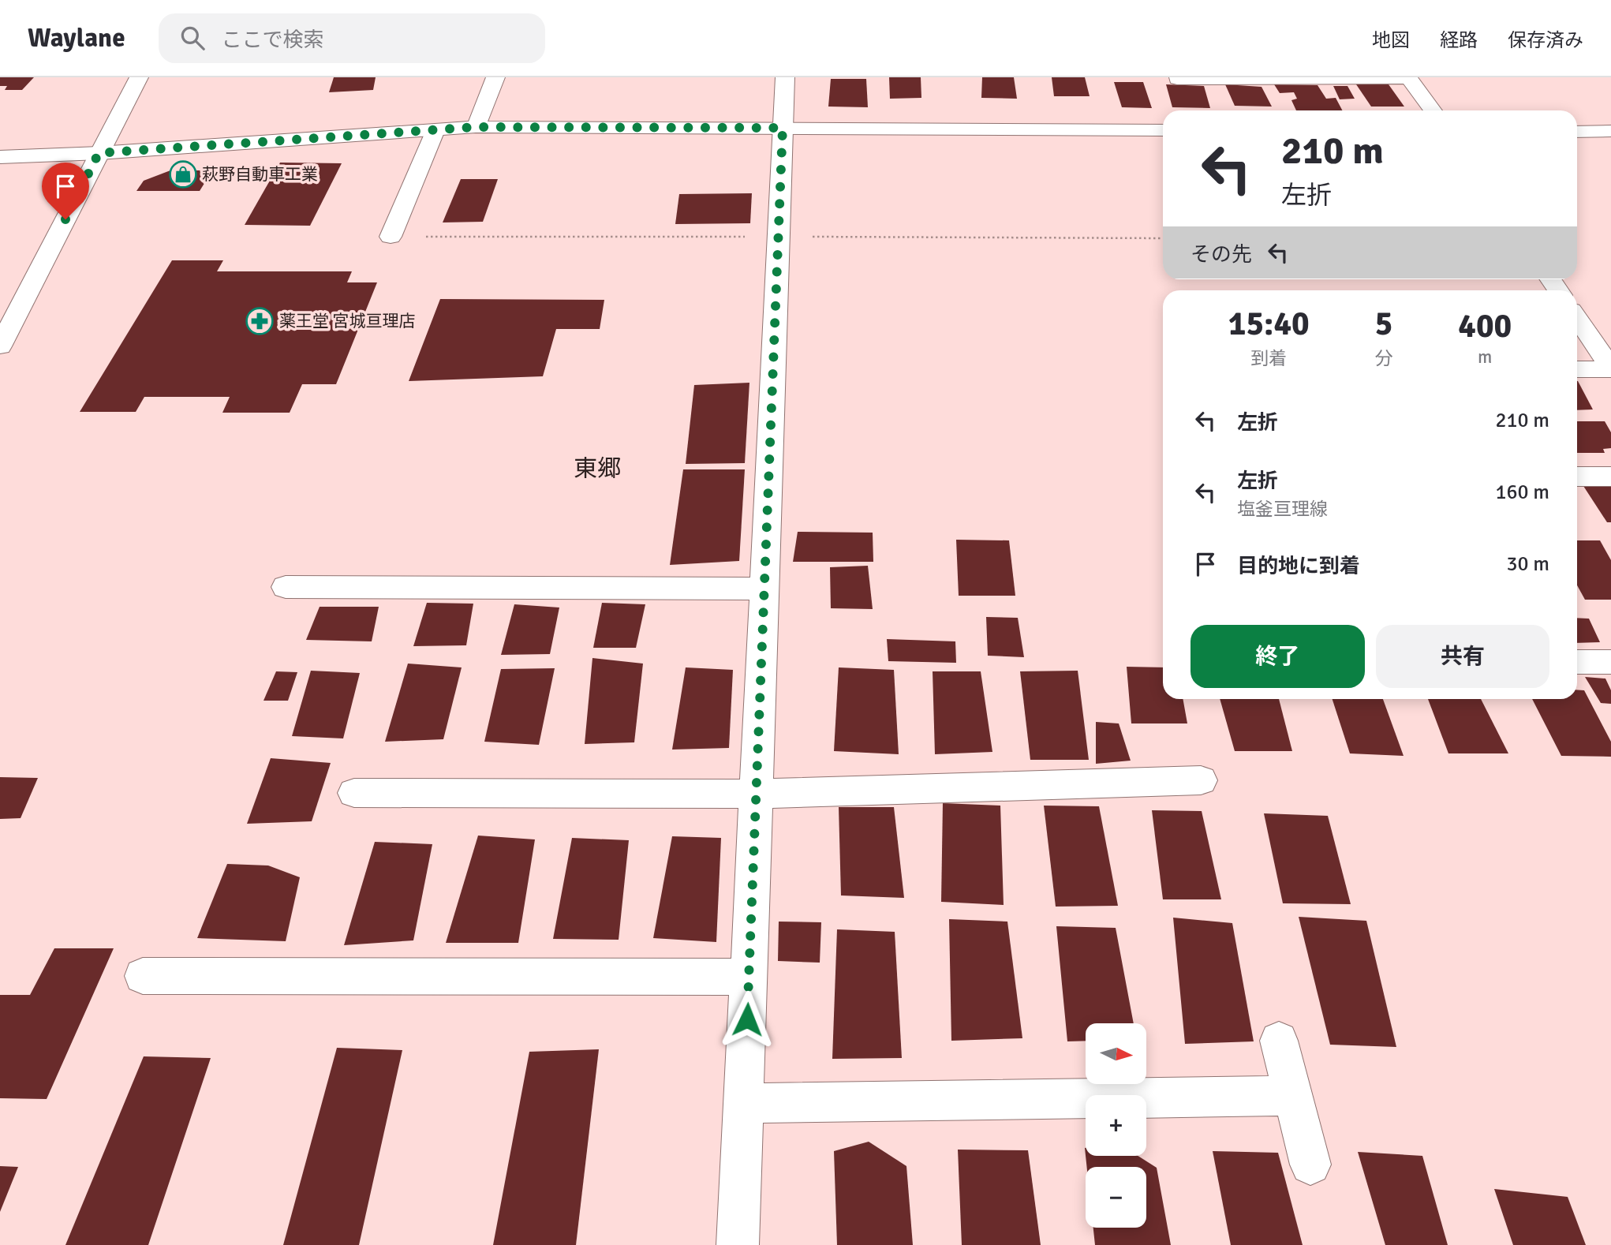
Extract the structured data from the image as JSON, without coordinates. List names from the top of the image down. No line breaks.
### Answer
{"districts":["東郷"],"places":{"shop":["萩野自動車工業"],"pharmacy":["薬王堂 宮城亘理店"]},"north":"right","page":{"header":"Waylane","search":"ここで検索","nav":["地図","経路","保存済み"],"turn":["210 m","左折"],"then":"その先","eta":["15:40","到着","5","分","400","m"],"list":[{"name":"左折","value":"210 m"},{"name":"左折","note":"塩釜亘理線","value":"160 m"},{"name":"目的地に到着","value":"30 m"}],"buttons":["終了","共有"],"map_buttons":["+","−"]}}
